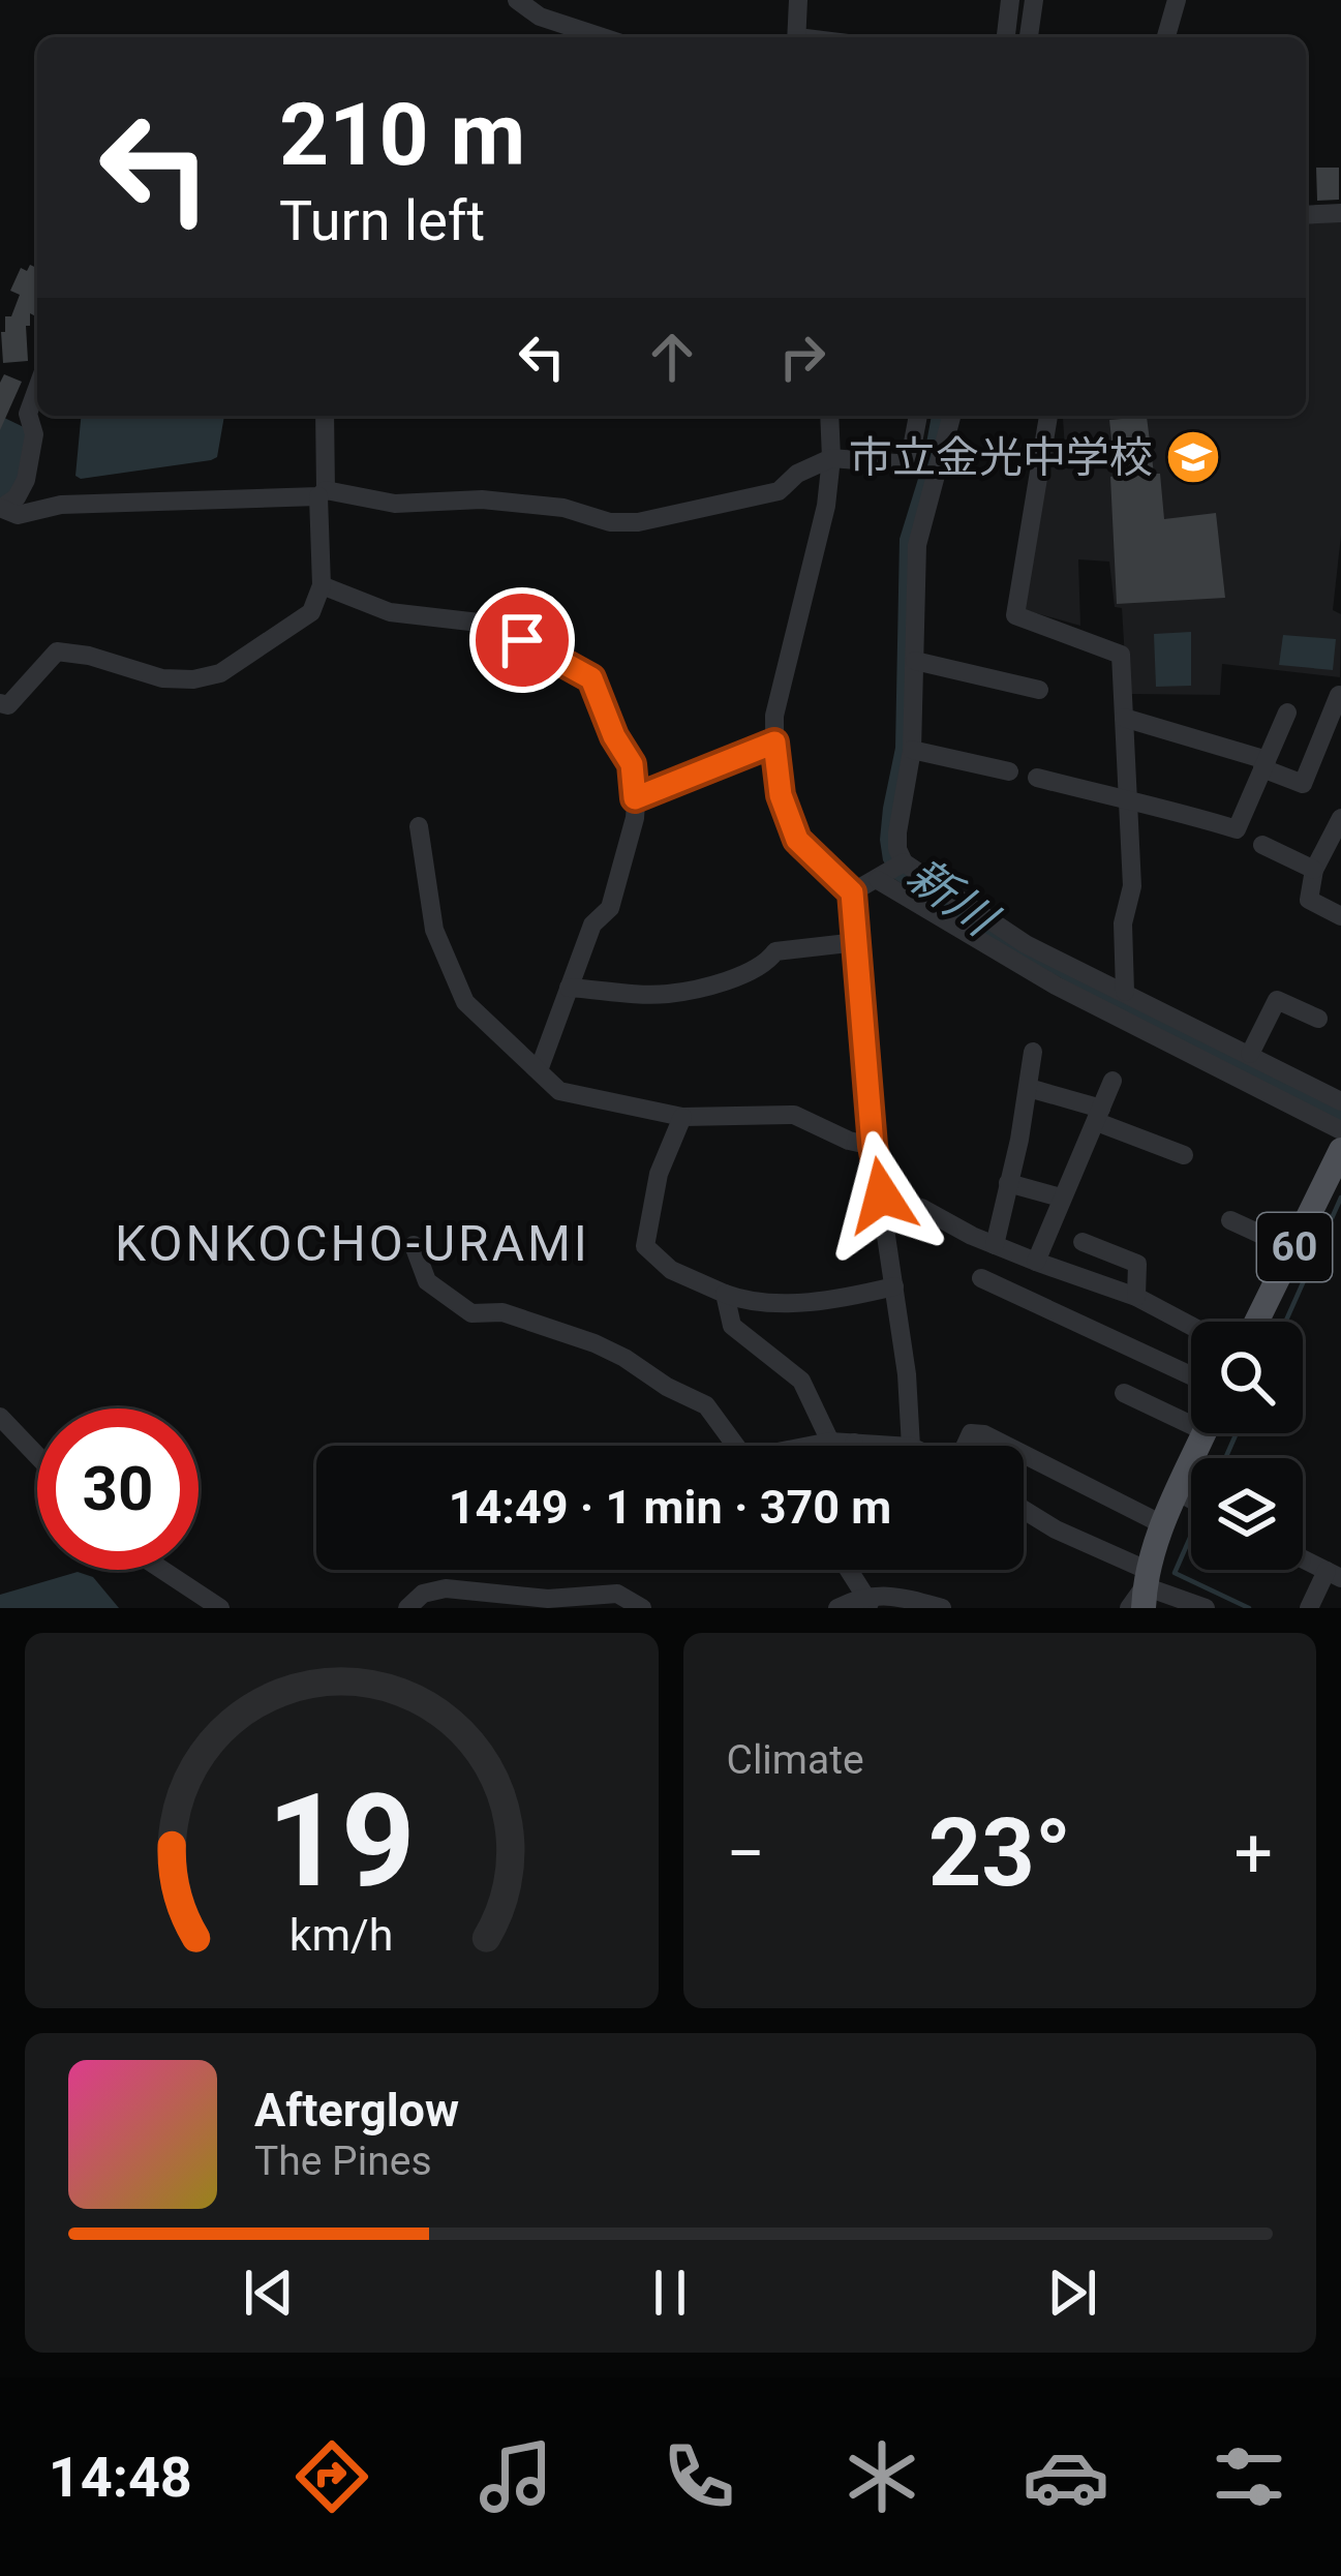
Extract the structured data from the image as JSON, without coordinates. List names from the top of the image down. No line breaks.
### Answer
{"streets":{"main road":["60"]},"districts":["KONKOCHO-URAMI"],"water":["新川"],"places":{"school or university":["市立金光中学校"]},"page":{"turn":["210 m","Turn left"],"limit":"30","trip":"14:49 · 1 min · 370 m","tile":"Climate","heat":["−","23°","+"],"song":["Afterglow","The Pines"],"tabs":"14:48","gauge":["19","km/h"]}}
